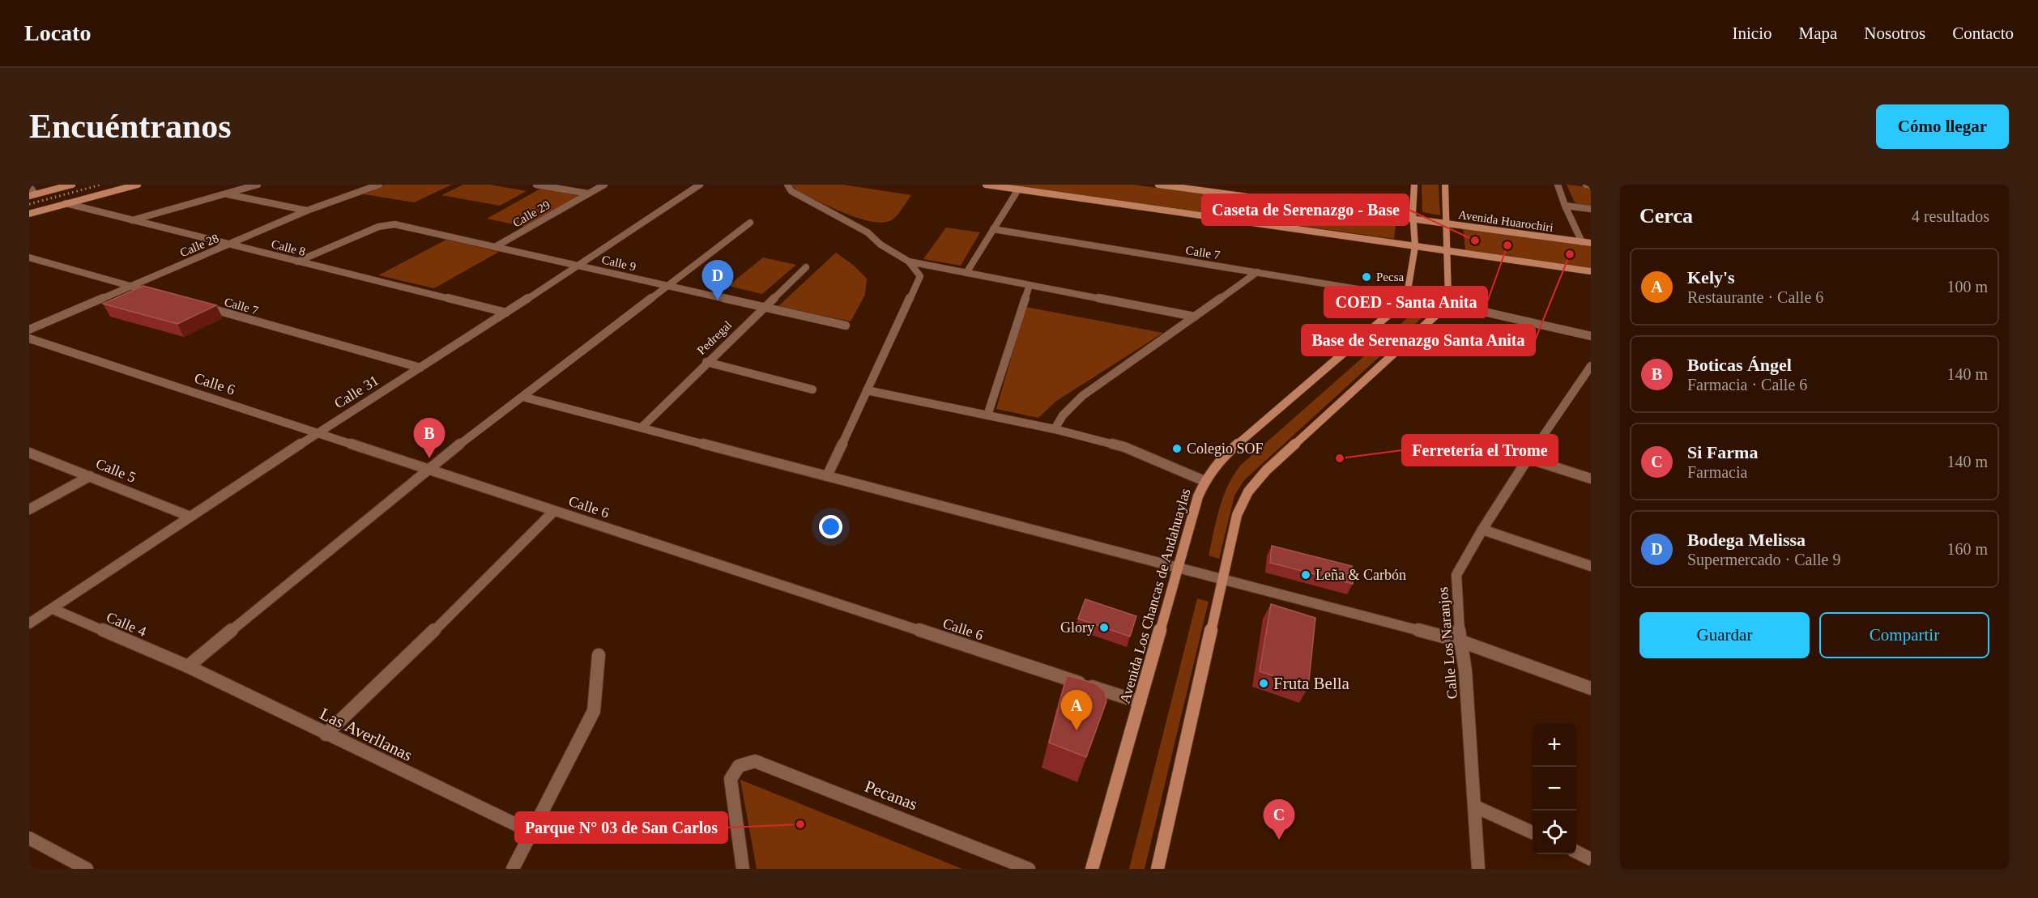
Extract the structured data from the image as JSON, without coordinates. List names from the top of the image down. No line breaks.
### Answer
{"streets":{"main road":["Avenida Huarochiri","Avenida Los Chancas de Andahuaylas"],"street":["Calle 29","Calle 28","Calle 8","Calle 7","Calle 9","Pedregal","Calle 6","Calle 31","Calle 5","Calle 4","Calle Los Naranjos","Las Averllanas","Pecanas"]},"crossings":[["Calle 29","Calle 9"],["Calle 28","Calle 8"],["Calle 8","Calle 9"],["Calle 8","Calle 31"],["Calle 7","Calle 31"],["Calle 7","Avenida Los Chancas de Andahuaylas"],["Calle 9","Pedregal"],["Calle 9","Calle 31"],["Calle 6","Calle 31"],["Calle 6","Avenida Los Chancas de Andahuaylas"],["Calle 31","Calle 5"],["Calle 31","Calle 4"],["Calle 4","Las Averllanas"]],"places":["Caseta de Serenazgo - Base","COED - Santa Anita","Base de Serenazgo Santa Anita","Pecsa","Colegio SOF","Ferretería el Trome","Leña & Carbón","Glory","Fruta Bella","Parque N° 03 de San Carlos"],"page":{"header":"Locato","nav":["Inicio","Mapa","Nosotros","Contacto"],"buttons":["Cómo llegar",["Guardar","Compartir"]],"title":"Encuéntranos","heading":["Cerca","4 resultados"],"list":[{"mark":"A","name":"Kely's","note":"Restaurante · Calle 6","value":"100 m"},{"mark":"B","name":"Boticas Ángel","note":"Farmacia · Calle 6","value":"140 m"},{"mark":"C","name":"Si Farma","note":"Farmacia","value":"140 m"},{"mark":"D","name":"Bodega Melissa","note":"Supermercado · Calle 9","value":"160 m"}],"pins":["D","B","A","C"],"map_buttons":["+","−"]}}
